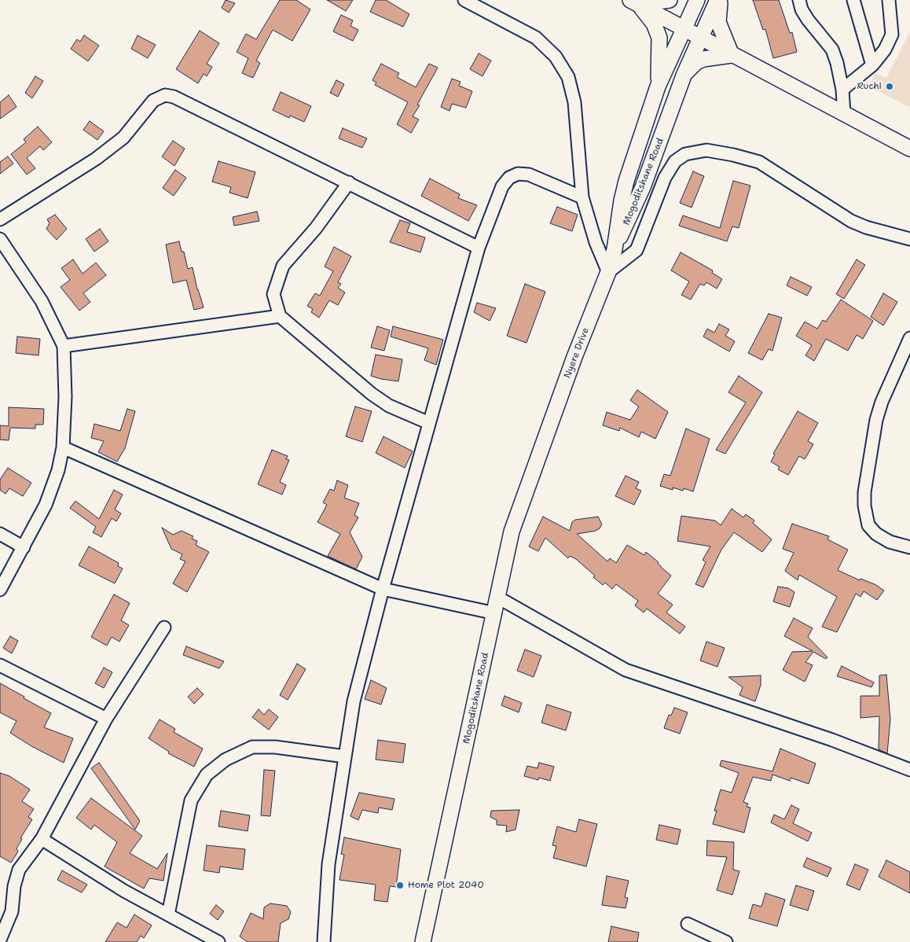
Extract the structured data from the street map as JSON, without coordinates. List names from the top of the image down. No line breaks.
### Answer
{"streets":{"main road":["Mogoditshane Road","Nyere Drive"]},"crossings":[["Mogoditshane Road","Nyere Drive"]],"places":["Ruchi","Home Plot 2040"]}
